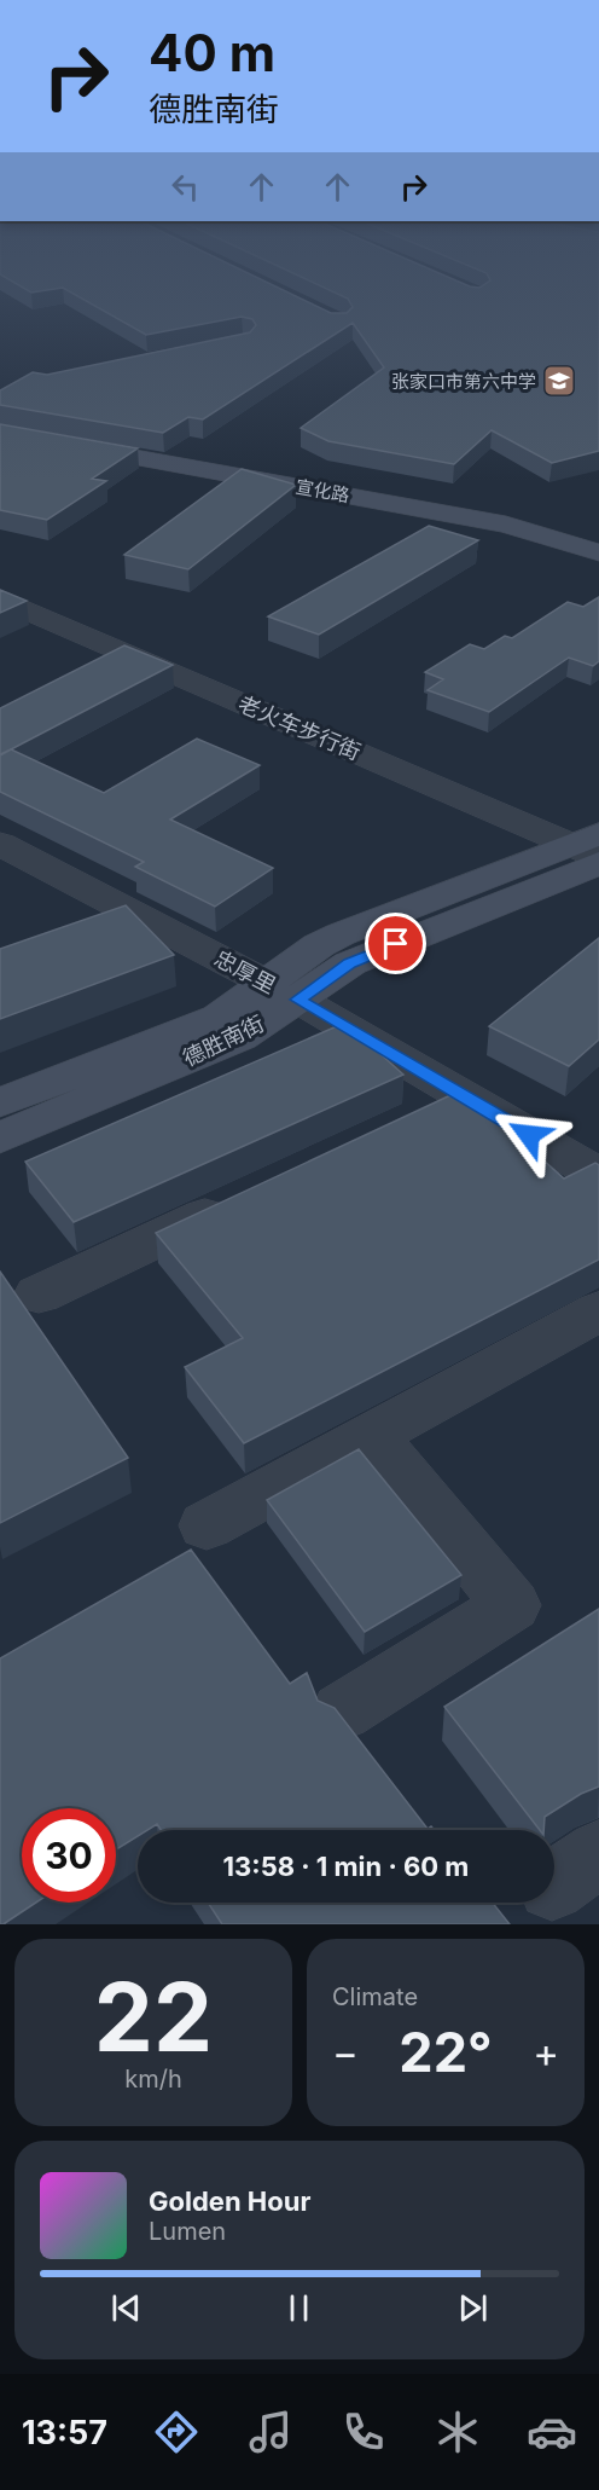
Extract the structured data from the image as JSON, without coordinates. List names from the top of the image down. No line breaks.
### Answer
{"streets":{"main road":["宣化路","德胜南街"],"street":["老火车步行街","忠厚里"]},"crossings":[["老火车步行街","德胜南街"],["忠厚里","德胜南街"]],"places":{"school or university":["张家口市第六中学"]},"page":{"turn":["40 m","德胜南街"],"limit":"30","trip":"13:58 · 1 min · 60 m","tile":[["22","km/h"],"Climate"],"heat":["−","22°","+"],"song":["Golden Hour","Lumen"],"tabs":"13:57"}}
